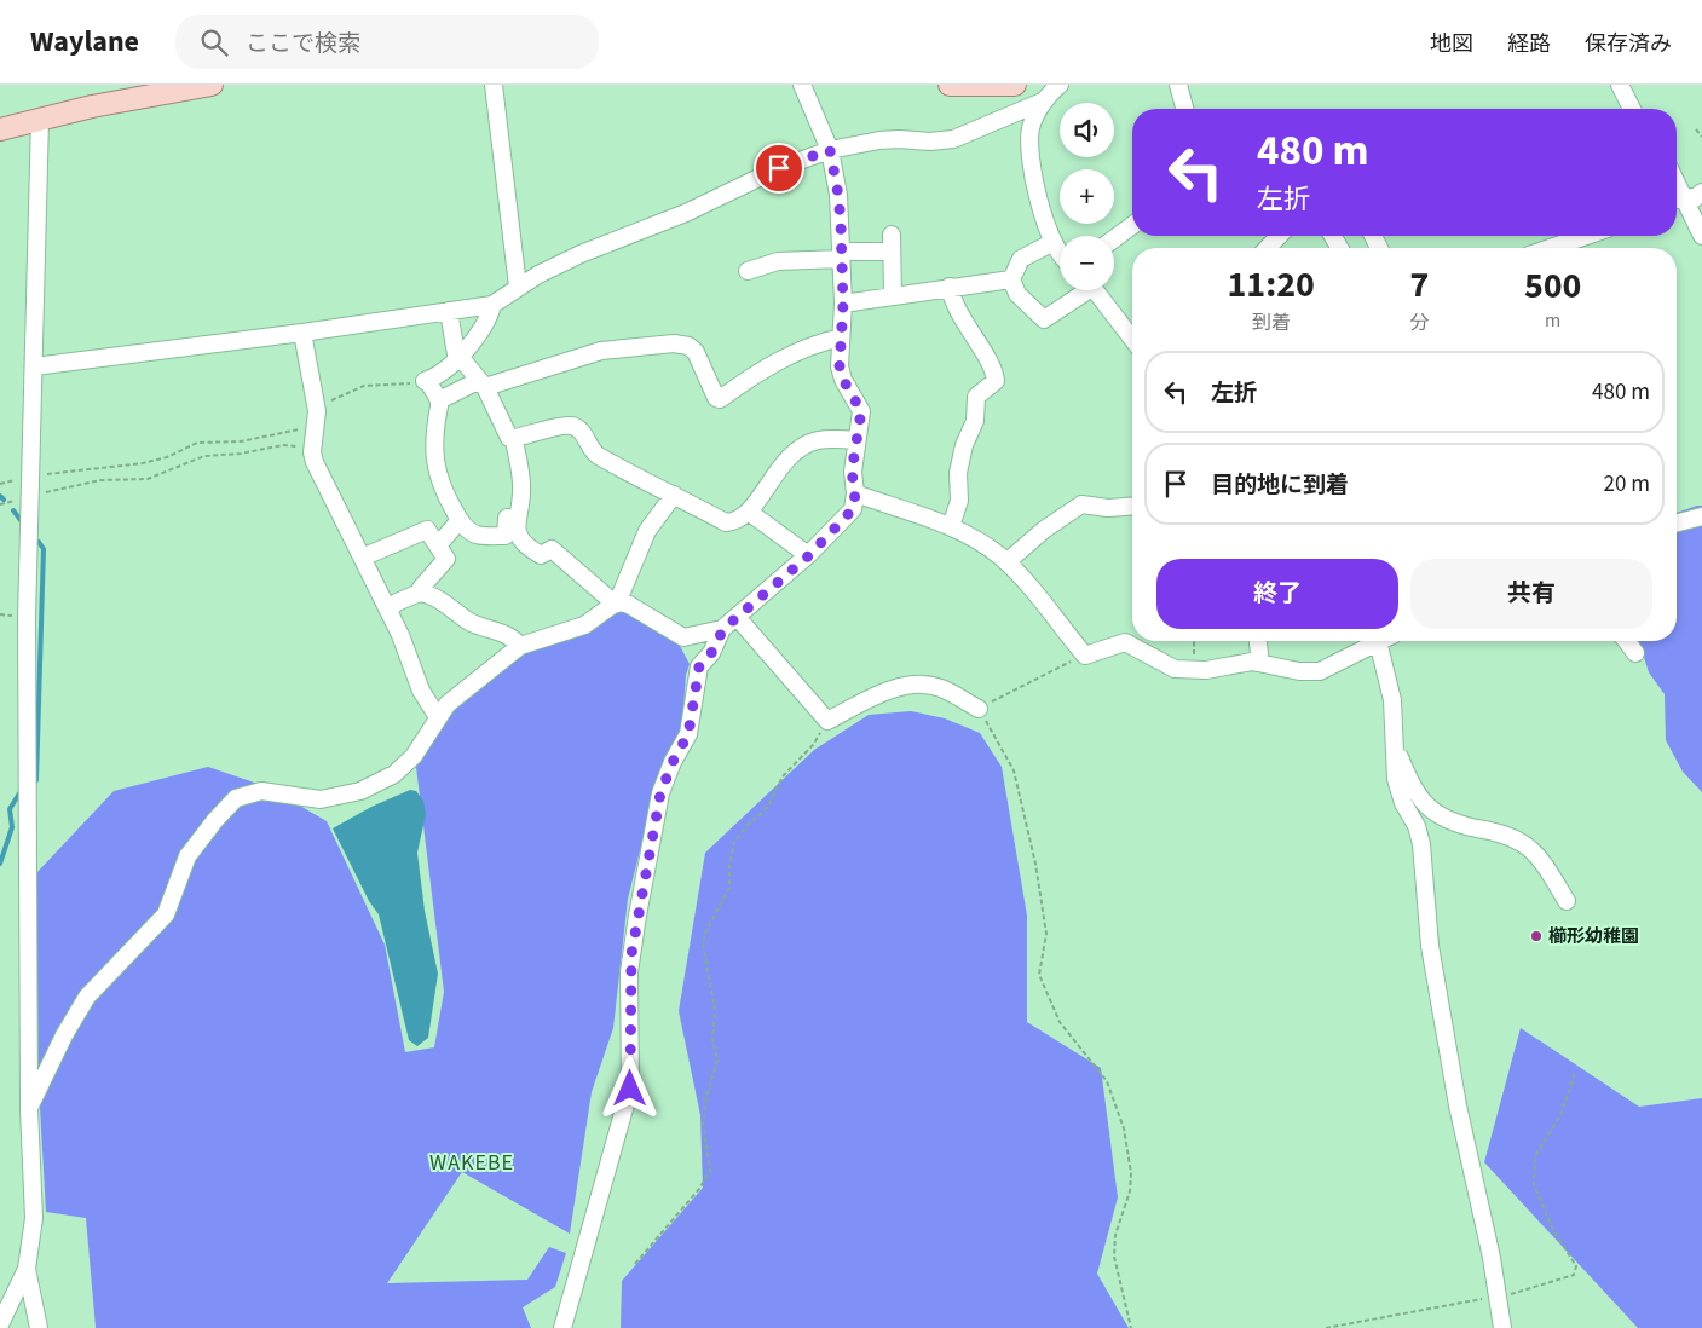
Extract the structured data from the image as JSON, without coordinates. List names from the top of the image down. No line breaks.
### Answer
{"districts":["WAKEBE"],"places":["櫛形幼稚園"],"page":{"header":"Waylane","search":"ここで検索","nav":["地図","経路","保存済み"],"map_buttons":["+","−"],"turn":["480 m","左折"],"eta":["11:20","到着","7","分","500","m"],"list":[{"name":"左折","value":"480 m"},{"name":"目的地に到着","value":"20 m"}],"buttons":["終了","共有"]}}
